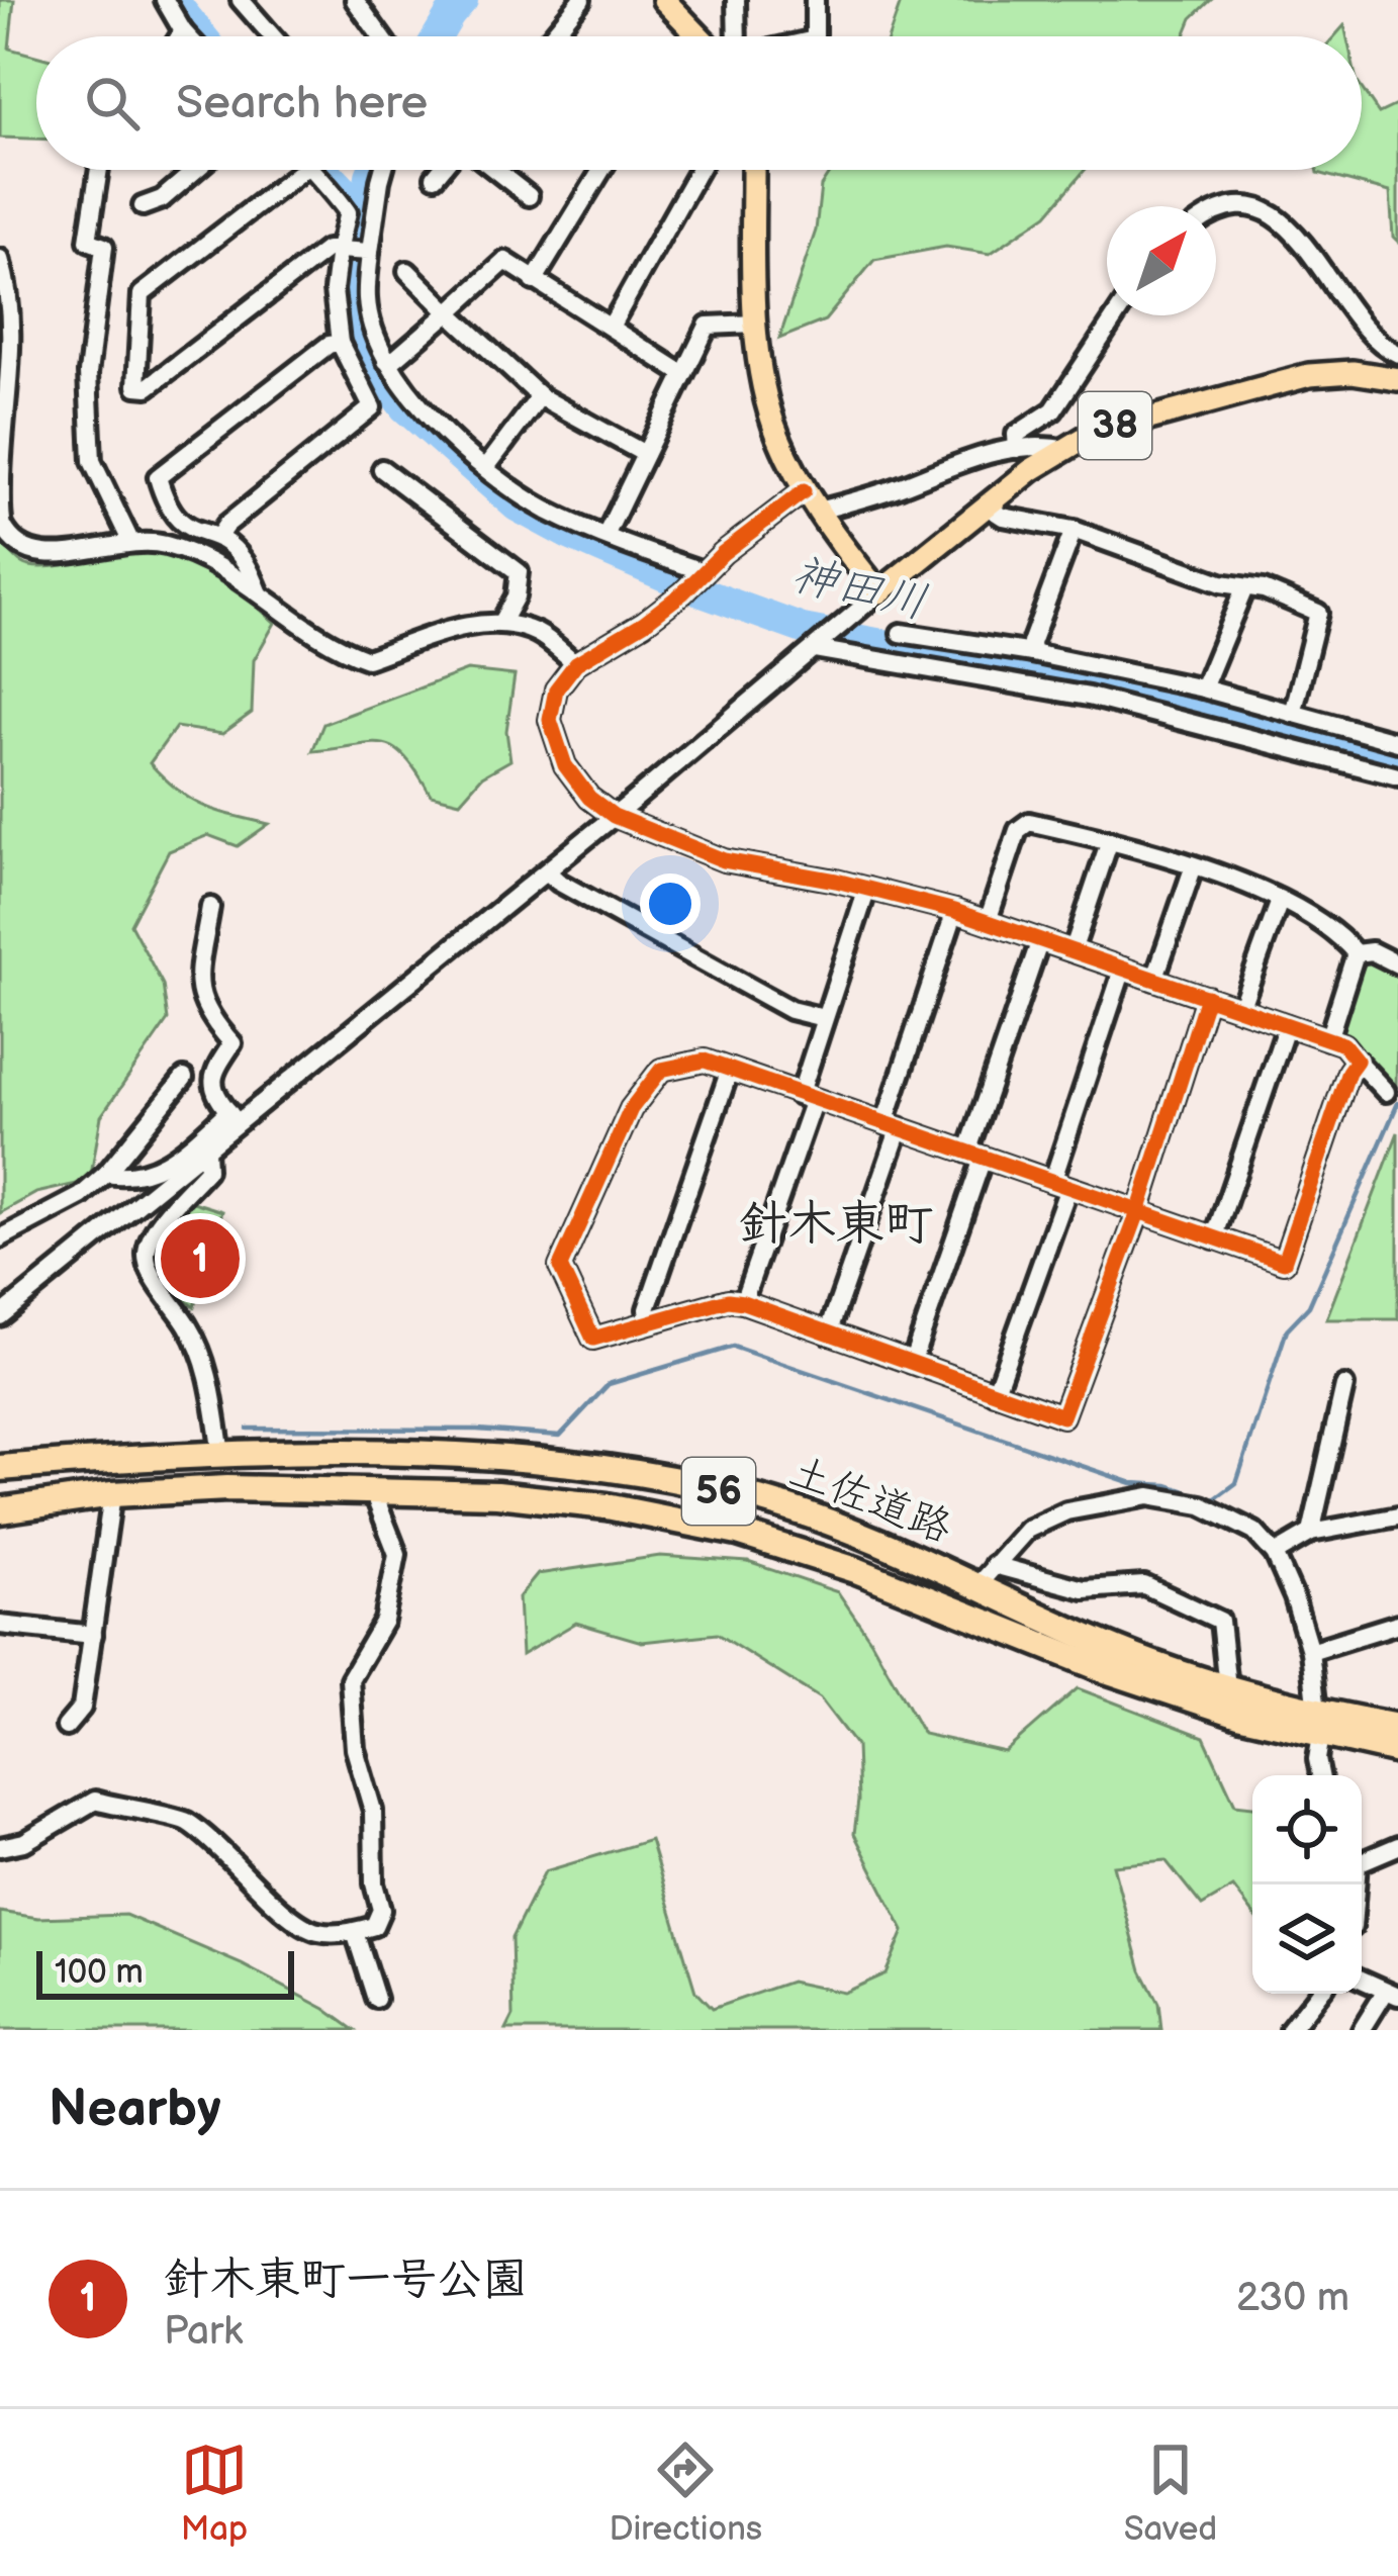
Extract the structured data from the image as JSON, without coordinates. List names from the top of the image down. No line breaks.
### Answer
{"streets":{"highway":["56","土佐道路"],"main road":["38"]},"districts":["針木東町"],"water":["神田川"],"scale_bar":"100 m","north":"top right","page":{"search":"Search here","pins":"1","scale":"100 m","heading":"Nearby","list":[{"mark":"1","name":"針木東町一号公園","note":"Park","value":"230 m"}],"nav":["Map","Directions","Saved"]}}
